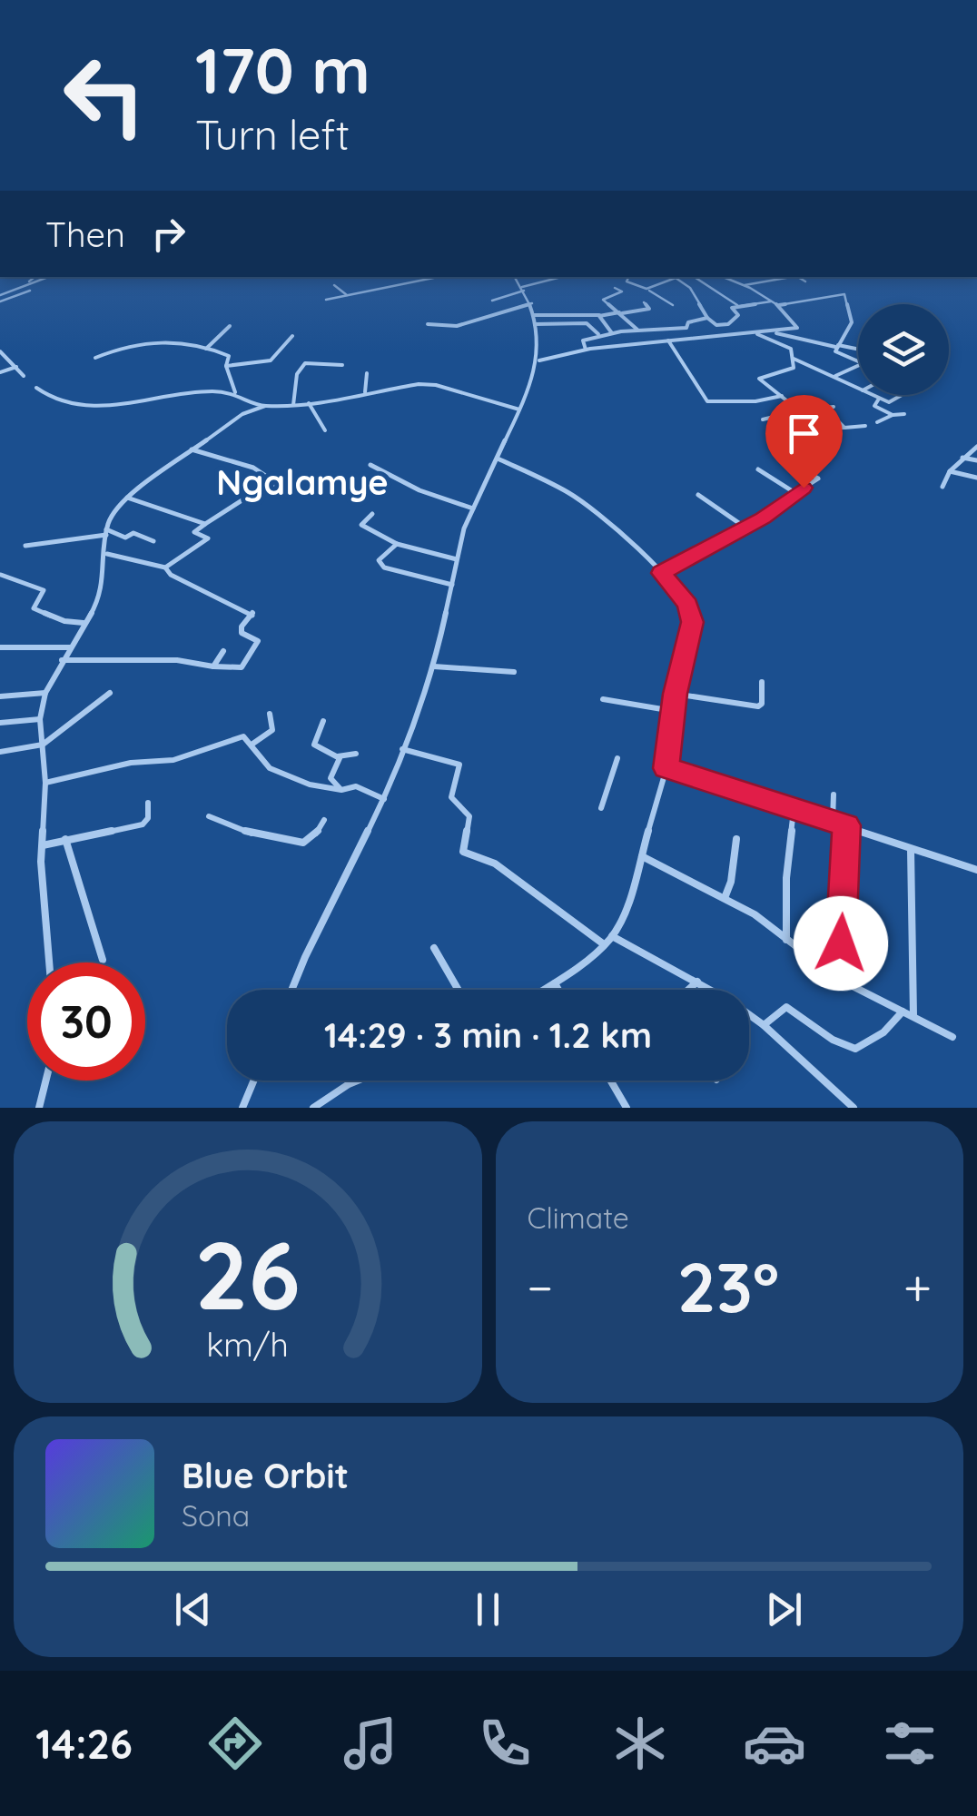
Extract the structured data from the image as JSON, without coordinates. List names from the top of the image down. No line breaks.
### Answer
{"districts":["Ngalamye"],"page":{"turn":["170 m","Turn left"],"then":"Then","limit":"30","trip":"14:29 · 3 min · 1.2 km","tile":"Climate","heat":["−","23°","+"],"song":["Blue Orbit","Sona"],"tabs":"14:26","gauge":["26","km/h"]}}
